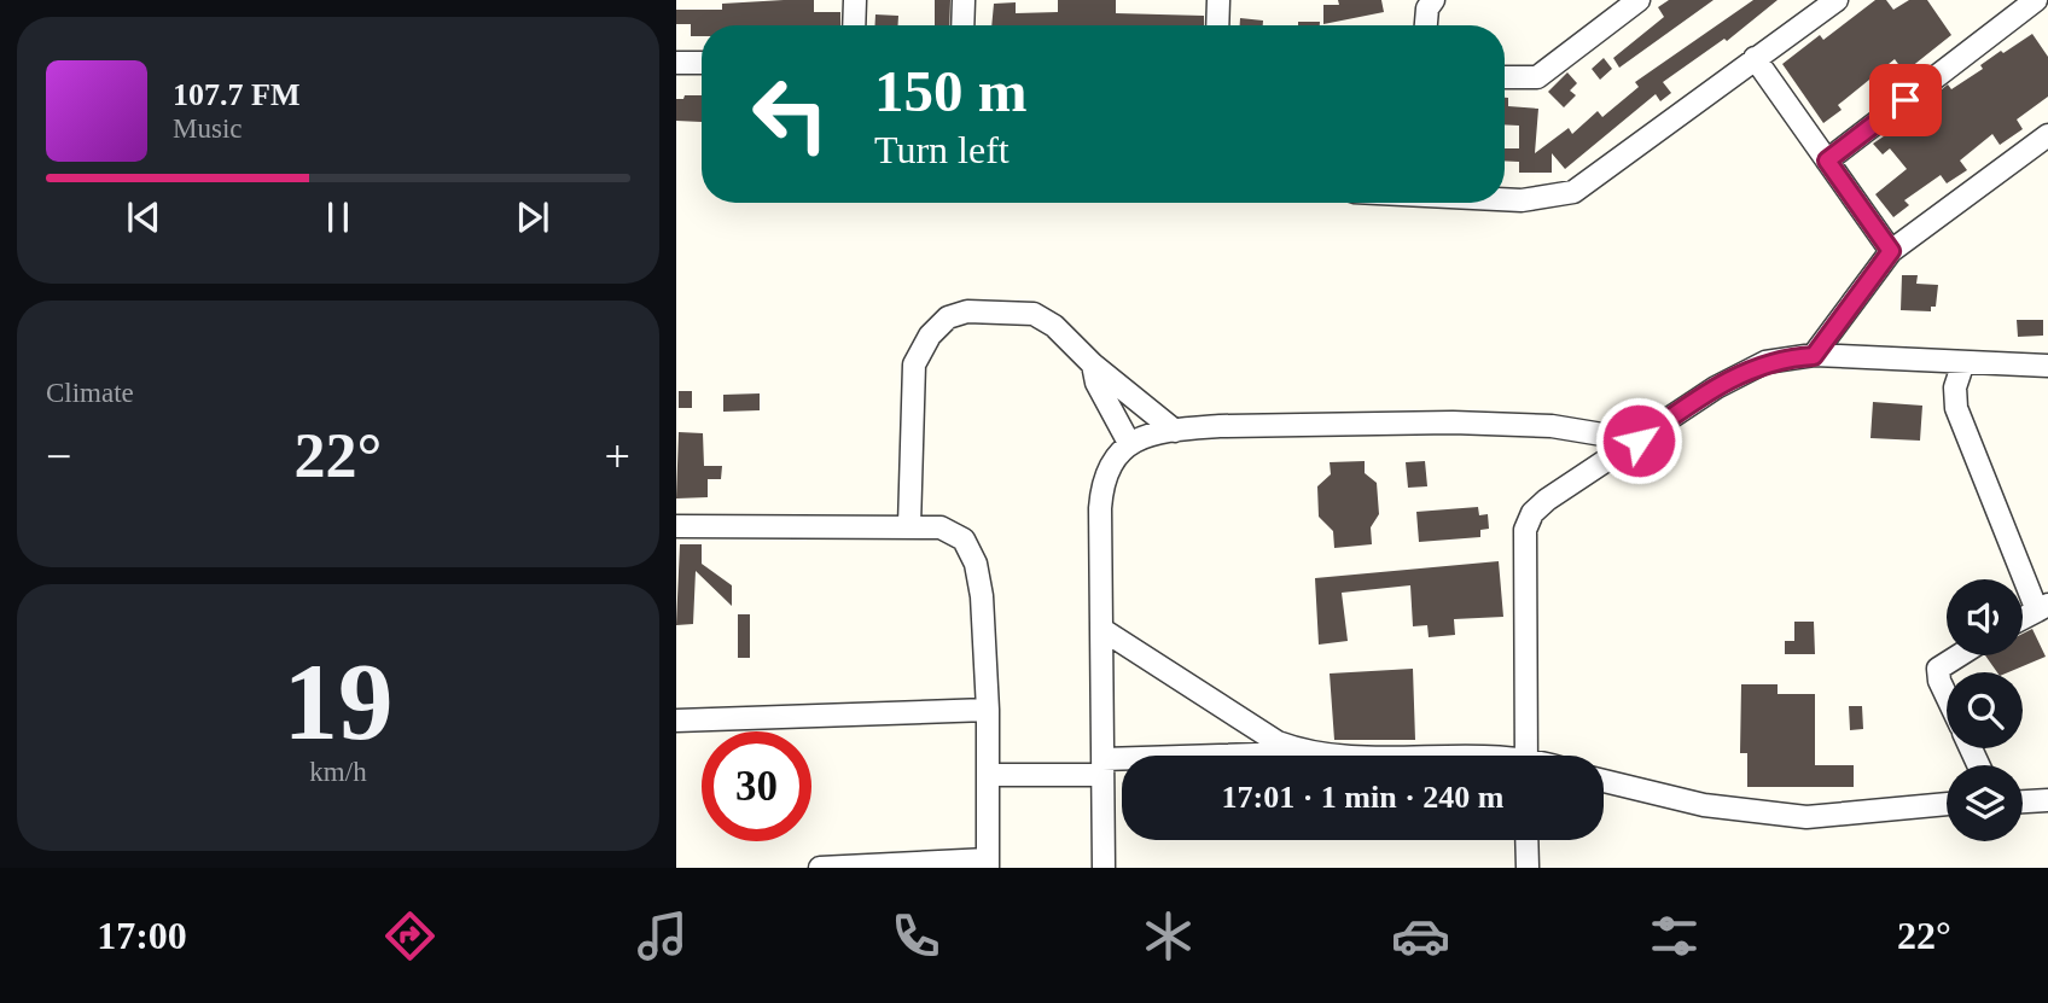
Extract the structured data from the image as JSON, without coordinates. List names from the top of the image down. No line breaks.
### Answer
{"page":{"turn":["150 m","Turn left"],"song":["107.7 FM","Music"],"tile":["Climate",["19","km/h"]],"heat":["−","22°","+"],"limit":"30","trip":"17:01 · 1 min · 240 m","tabs":["17:00","22°"]}}
